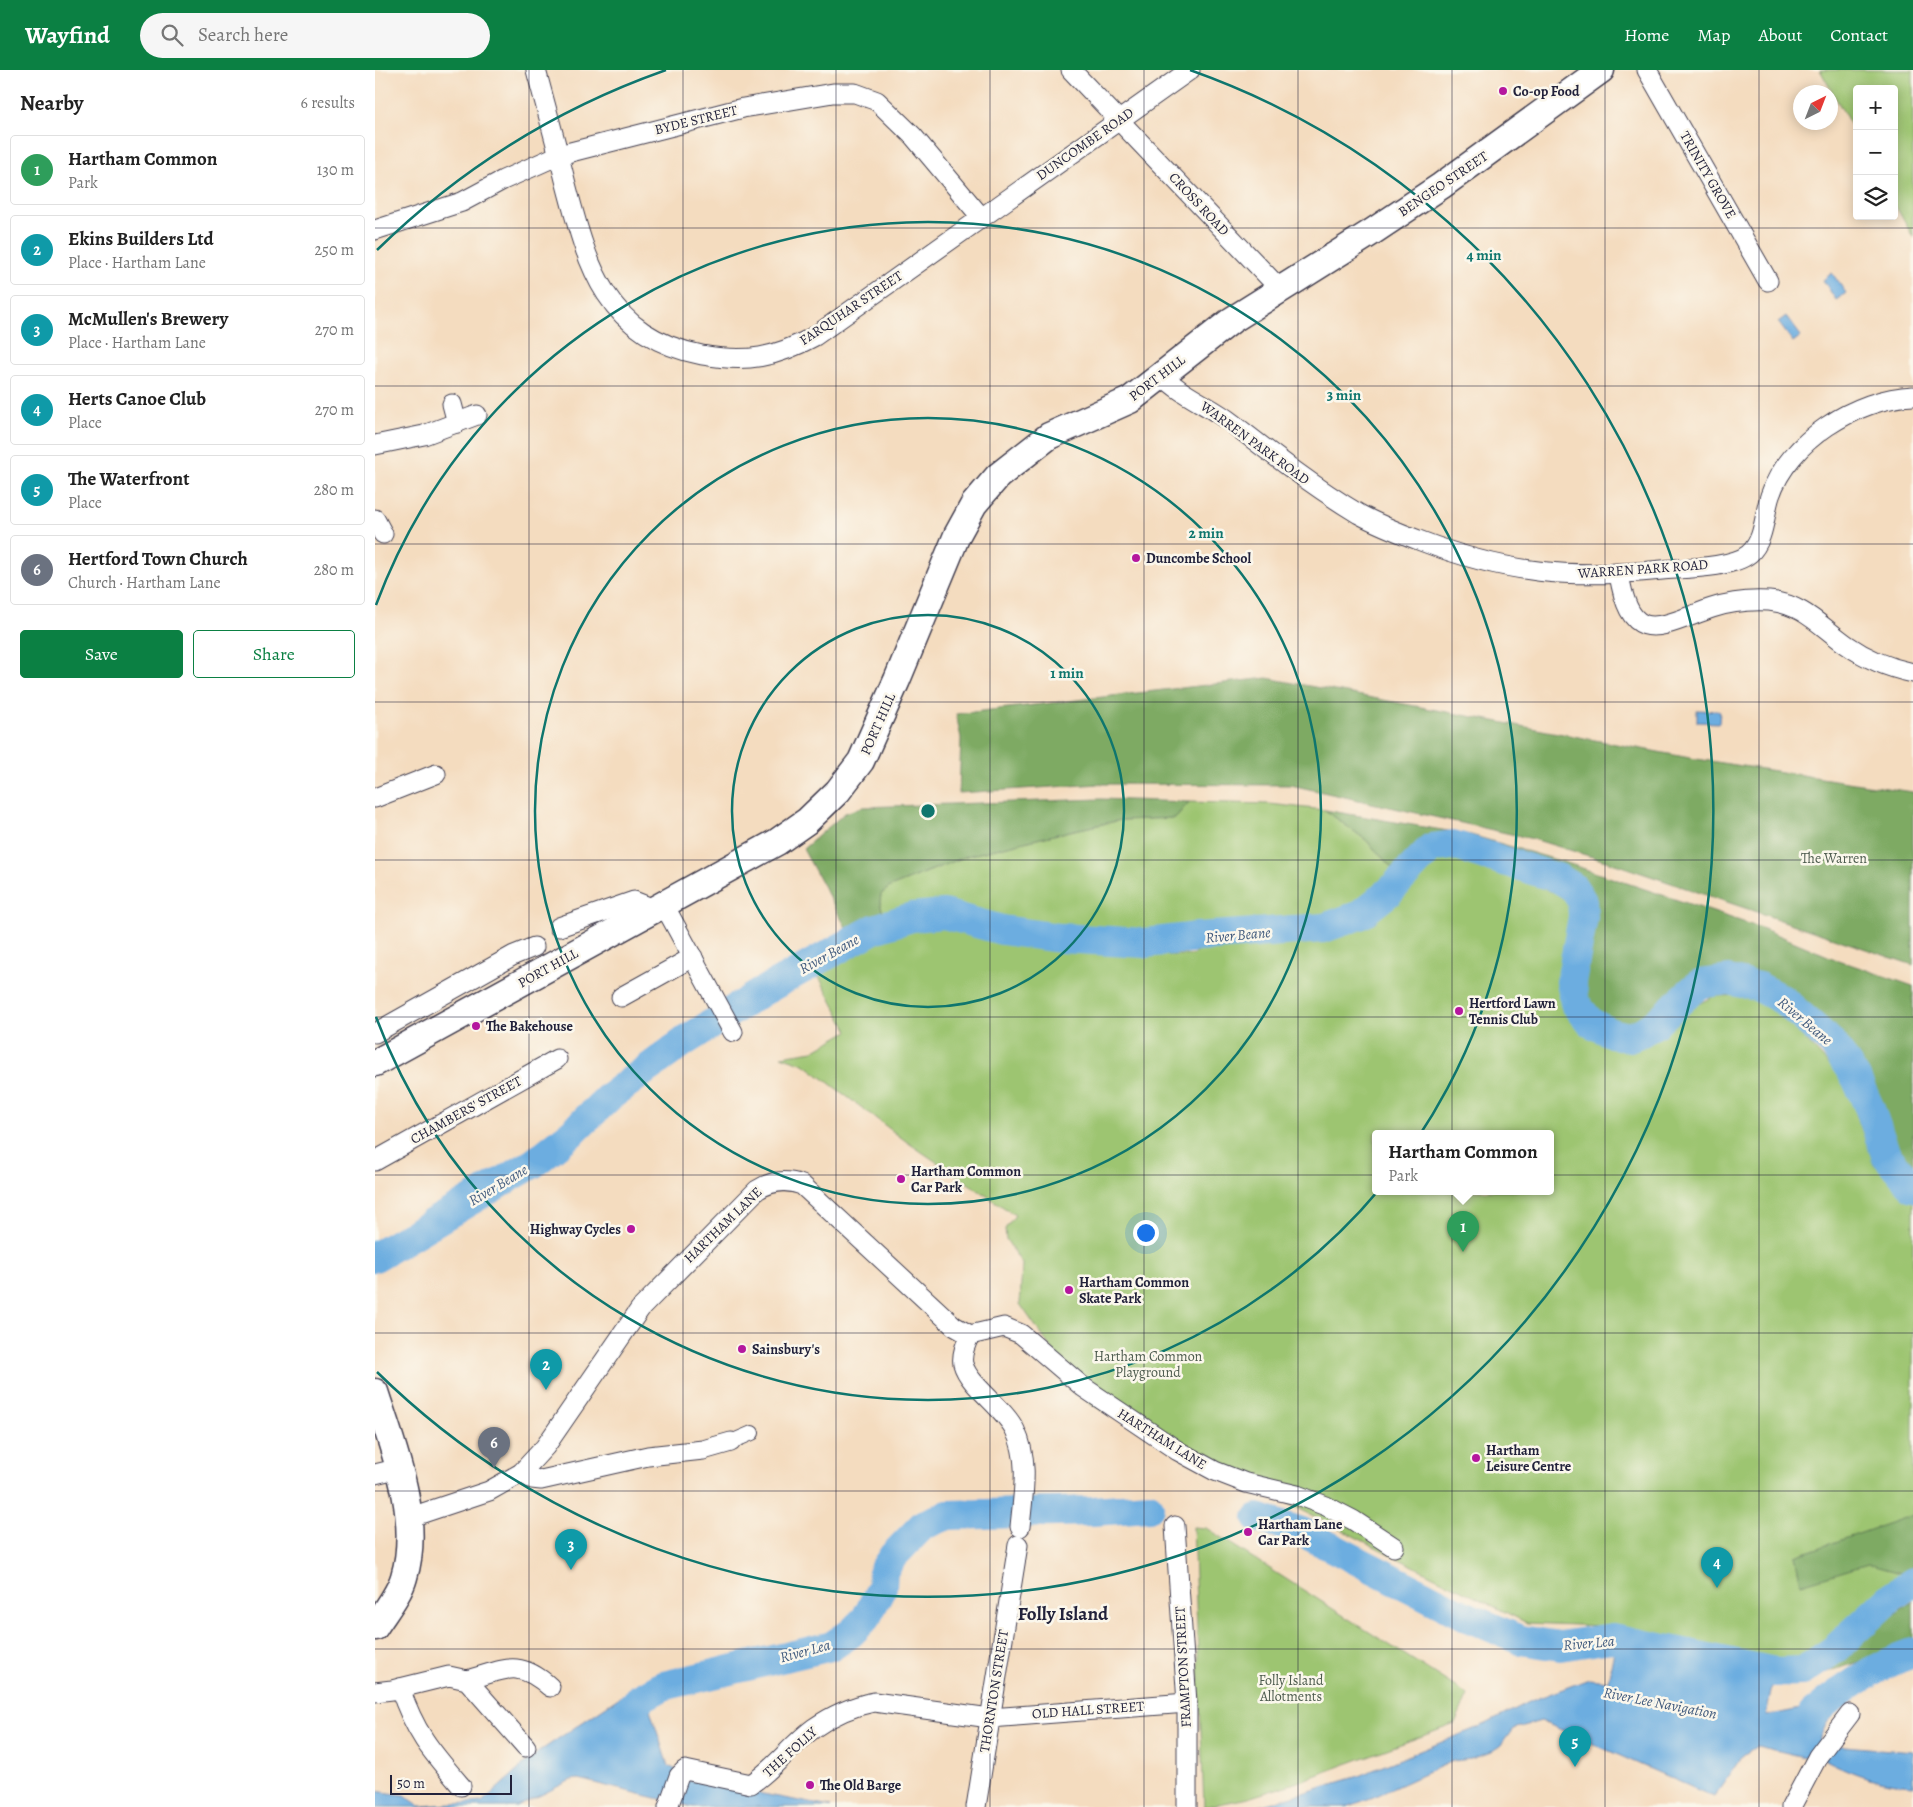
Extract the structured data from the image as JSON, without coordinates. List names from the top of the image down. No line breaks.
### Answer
{"streets":{"main road":["BENGEO STREET","PORT HILL"],"street":["BYDE STREET","DUNCOMBE ROAD","TRINITY GROVE","CROSS ROAD","FARQUHAR STREET","WARREN PARK ROAD","CHAMBERS' STREET","HARTHAM LANE","FRAMPTON STREET","THORNTON STREET","OLD HALL STREET","THE FOLLY"]},"crossings":[["BYDE STREET","DUNCOMBE ROAD"],["BYDE STREET","FARQUHAR STREET"],["DUNCOMBE ROAD","CROSS ROAD"],["DUNCOMBE ROAD","FARQUHAR STREET"],["BENGEO STREET","CROSS ROAD"],["BENGEO STREET","PORT HILL"],["CROSS ROAD","PORT HILL"],["PORT HILL","WARREN PARK ROAD"],["HARTHAM LANE","THORNTON STREET"],["FRAMPTON STREET","OLD HALL STREET"],["THORNTON STREET","OLD HALL STREET"],["THORNTON STREET","THE FOLLY"],["OLD HALL STREET","THE FOLLY"]],"districts":["Folly Island"],"water":["River Beane","River Lea","River Lee Navigation"],"parks":["The Warren","Hartham Common Playground","Folly Island Allotments"],"places":["Co-op Food","Duncombe School","Hertford Lawn Tennis Club","The Bakehouse","Hartham Common Car Park","Highway Cycles","Hartham Common Skate Park","Sainsbury's","Hartham Leisure Centre","Hartham Lane Car Park","The Old Barge"],"scale_bar":"50 m","north":"top right","page":{"header":"Wayfind","search":"Search here","nav":["Home","Map","About","Contact"],"heading":["Nearby","6 results"],"map_buttons":["+","−"],"list":[{"mark":"1","name":"Hartham Common","note":"Park","value":"130 m"},{"mark":"2","name":"Ekins Builders Ltd","note":"Place · Hartham Lane","value":"250 m"},{"mark":"3","name":"McMullen's Brewery","note":"Place · Hartham Lane","value":"270 m"},{"mark":"4","name":"Herts Canoe Club","note":"Place","value":"270 m"},{"mark":"5","name":"The Waterfront","note":"Place","value":"280 m"},{"mark":"6","name":"Hertford Town Church","note":"Church · Hartham Lane","value":"280 m"}],"buttons":["Save","Share"],"popup":["Hartham Common","Park"],"pins":["1","2","6","3","4","5"],"scale":"50 m"},"rings":["4 min","3 min","2 min","1 min"]}
